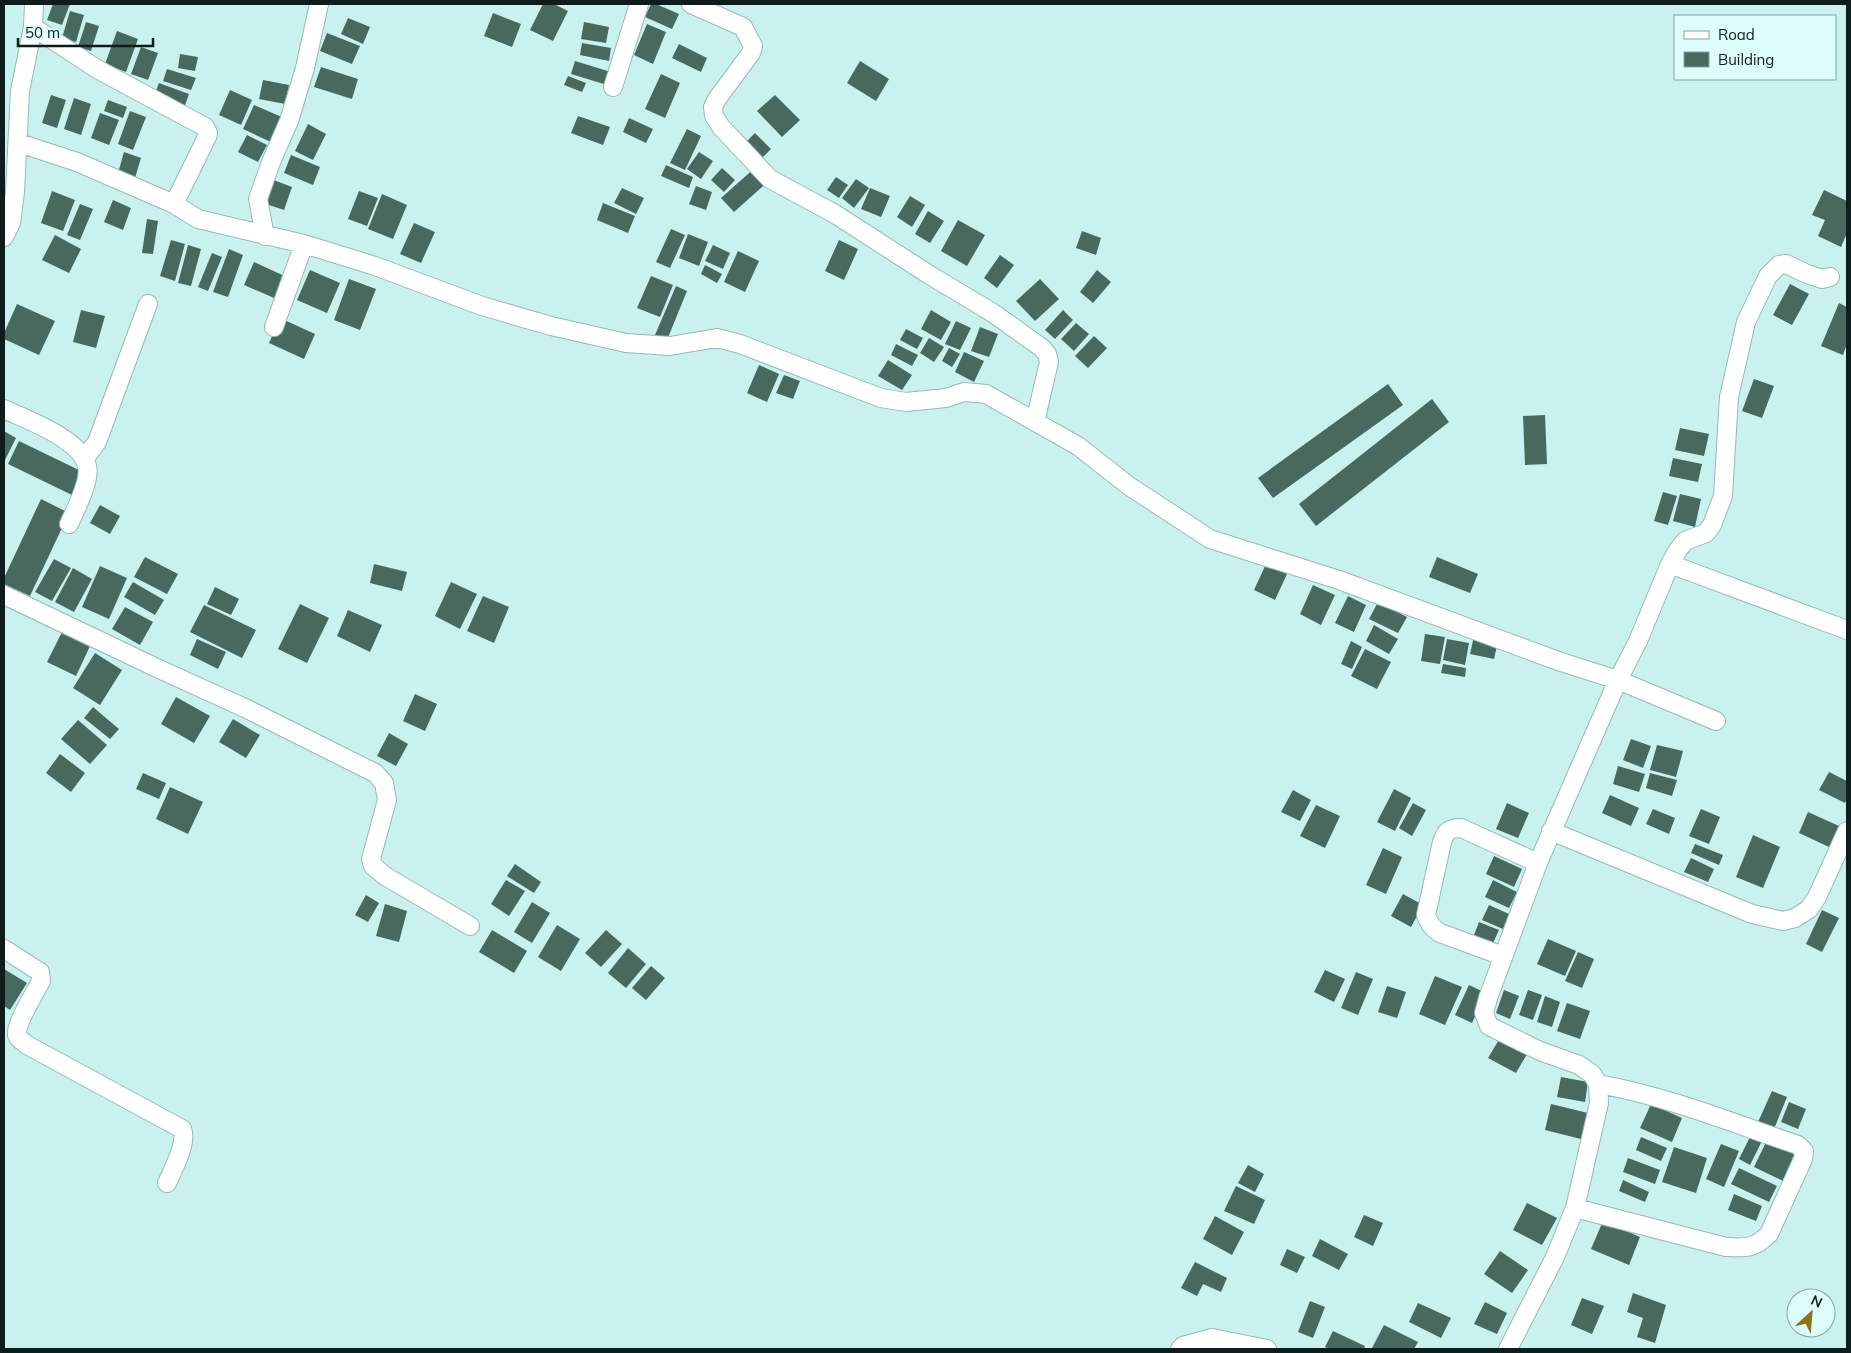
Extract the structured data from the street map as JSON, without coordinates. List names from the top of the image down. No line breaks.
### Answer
{"legend":["Road","Building"],"scale_bar":"50 m","north":"top right"}
